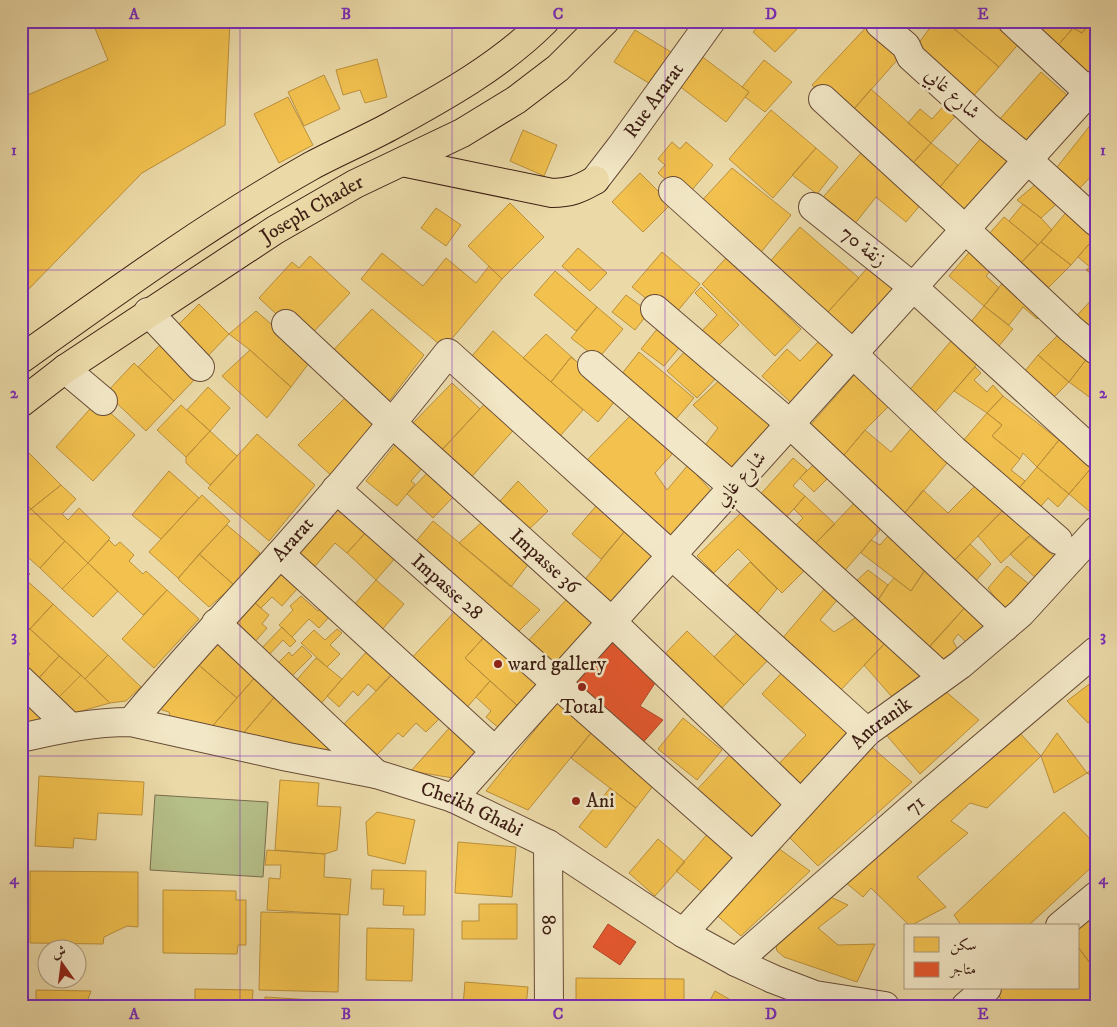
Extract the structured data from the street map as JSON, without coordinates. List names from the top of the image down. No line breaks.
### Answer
{"streets":{"highway":["Joseph Chader"],"street":["شارع غابي","Rue Ararat","زنقة 70","Ararat","Impasse 36","Impasse 28","Antranik","71","Cheikh Ghabi","80"]},"crossings":[["شارع غابي","زنقة 70"],["شارع غابي","Ararat"],["شارع غابي","Impasse 36"],["شارع غابي","Impasse 28"],["شارع غابي","Cheikh Ghabi"],["Ararat","Impasse 36"],["Ararat","Impasse 28"],["Ararat","Cheikh Ghabi"],["Impasse 36","Antranik"],["Impasse 28","Antranik"],["Antranik","Cheikh Ghabi"],["71","Cheikh Ghabi"],["Cheikh Ghabi","80"]],"places":["ward gallery","Total","Ani"],"legend":["سكن","متاجر"],"north":"top","grid":{"columns":["A","B","C","D","E"],"rows":["1","2","3","4"]}}
